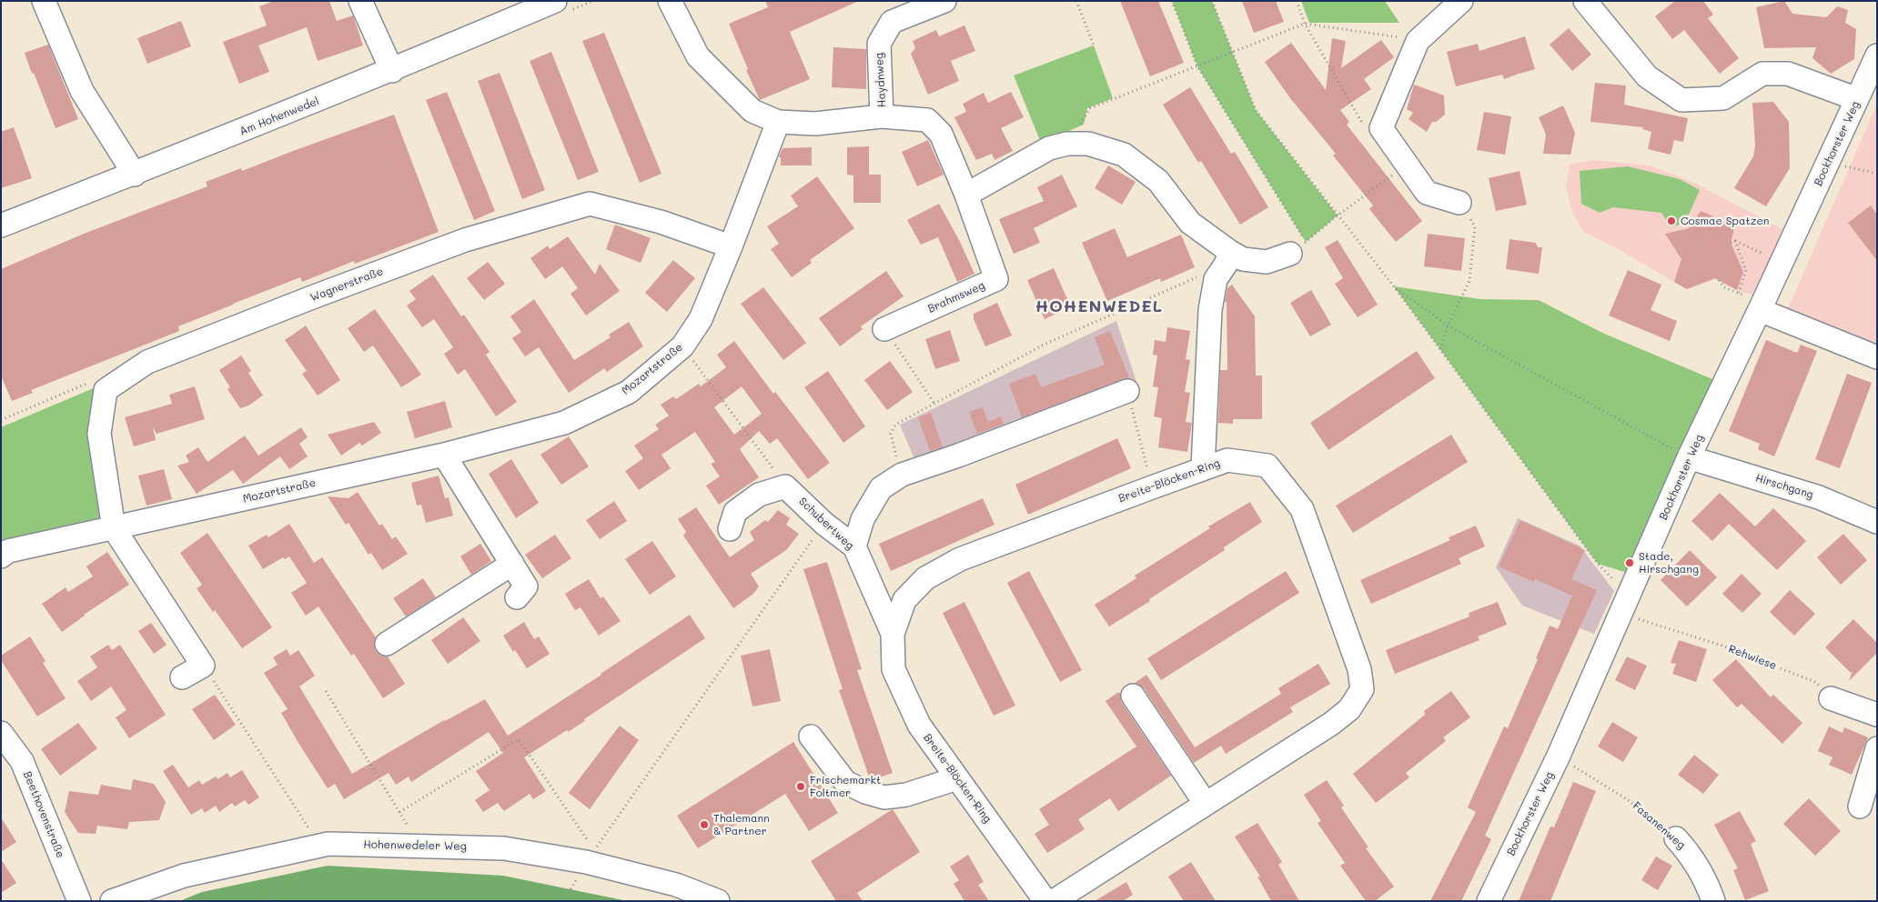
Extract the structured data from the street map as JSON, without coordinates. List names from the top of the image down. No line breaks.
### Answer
{"streets":{"street":["Haydnweg","Am Hohenwedel","Bockhorster Weg","Wagnerstraße","Brahmsweg","Mozartstraße","Breite-Blöcken-Ring","Hirschgang","Schubertweg","Beethovenstraße","Fasanenweg","Hohenwedeler Weg"],"path":["Rehwiese"]},"crossings":[["Bockhorster Weg","Hirschgang"],["Bockhorster Weg","Rehwiese"],["Bockhorster Weg","Fasanenweg"],["Wagnerstraße","Mozartstraße"],["Breite-Blöcken-Ring","Schubertweg"]],"districts":["HOHENWEDEL"],"places":["Cosmae Spatzen","Stade, Hirschgang","Frischemarkt Foltmer","Thalemann & Partner"]}
